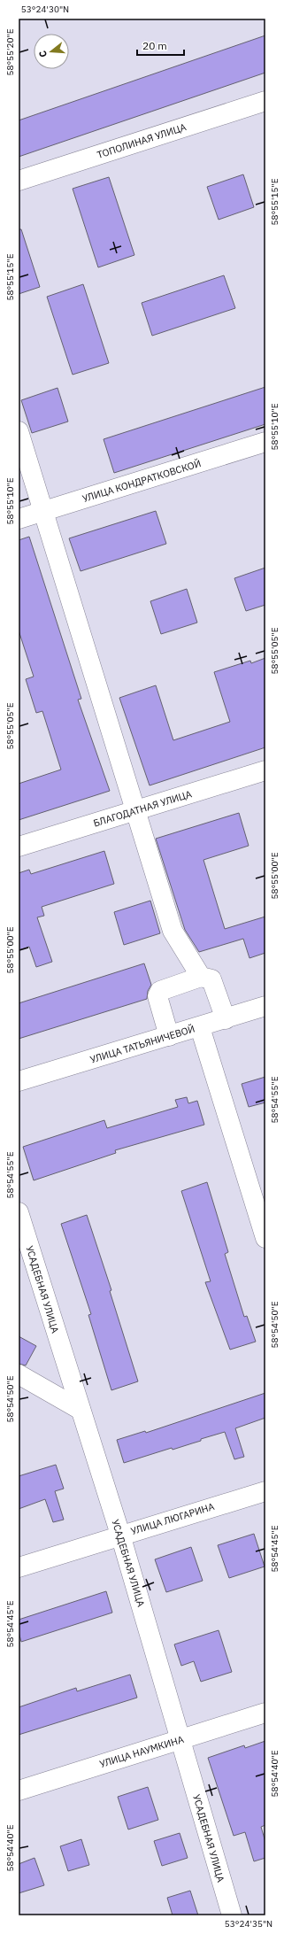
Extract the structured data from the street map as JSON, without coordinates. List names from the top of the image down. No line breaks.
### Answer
{"streets":{"street":["ТОПОЛИНАЯ УЛИЦА","УЛИЦА КОНДРАТКОВСКОЙ","БЛАГОДАТНАЯ УЛИЦА","УЛИЦА ТАТЬЯНИЧЕВОЙ","УСАДЕБНАЯ УЛИЦА","УЛИЦА ЛЮГАРИНА","УЛИЦА НАУМКИНА"]},"crossings":[["УСАДЕБНАЯ УЛИЦА","УЛИЦА ЛЮГАРИНА"],["УСАДЕБНАЯ УЛИЦА","УЛИЦА НАУМКИНА"]],"scale_bar":"20 m","north":"left","coordinates":["53°24'30\"N","58°55'20\"E","58°55'15\"E","58°55'10\"E","58°55'05\"E","58°55'00\"E","58°54'55\"E","58°54'50\"E","58°54'45\"E","58°54'40\"E","53°24'35\"N"]}
